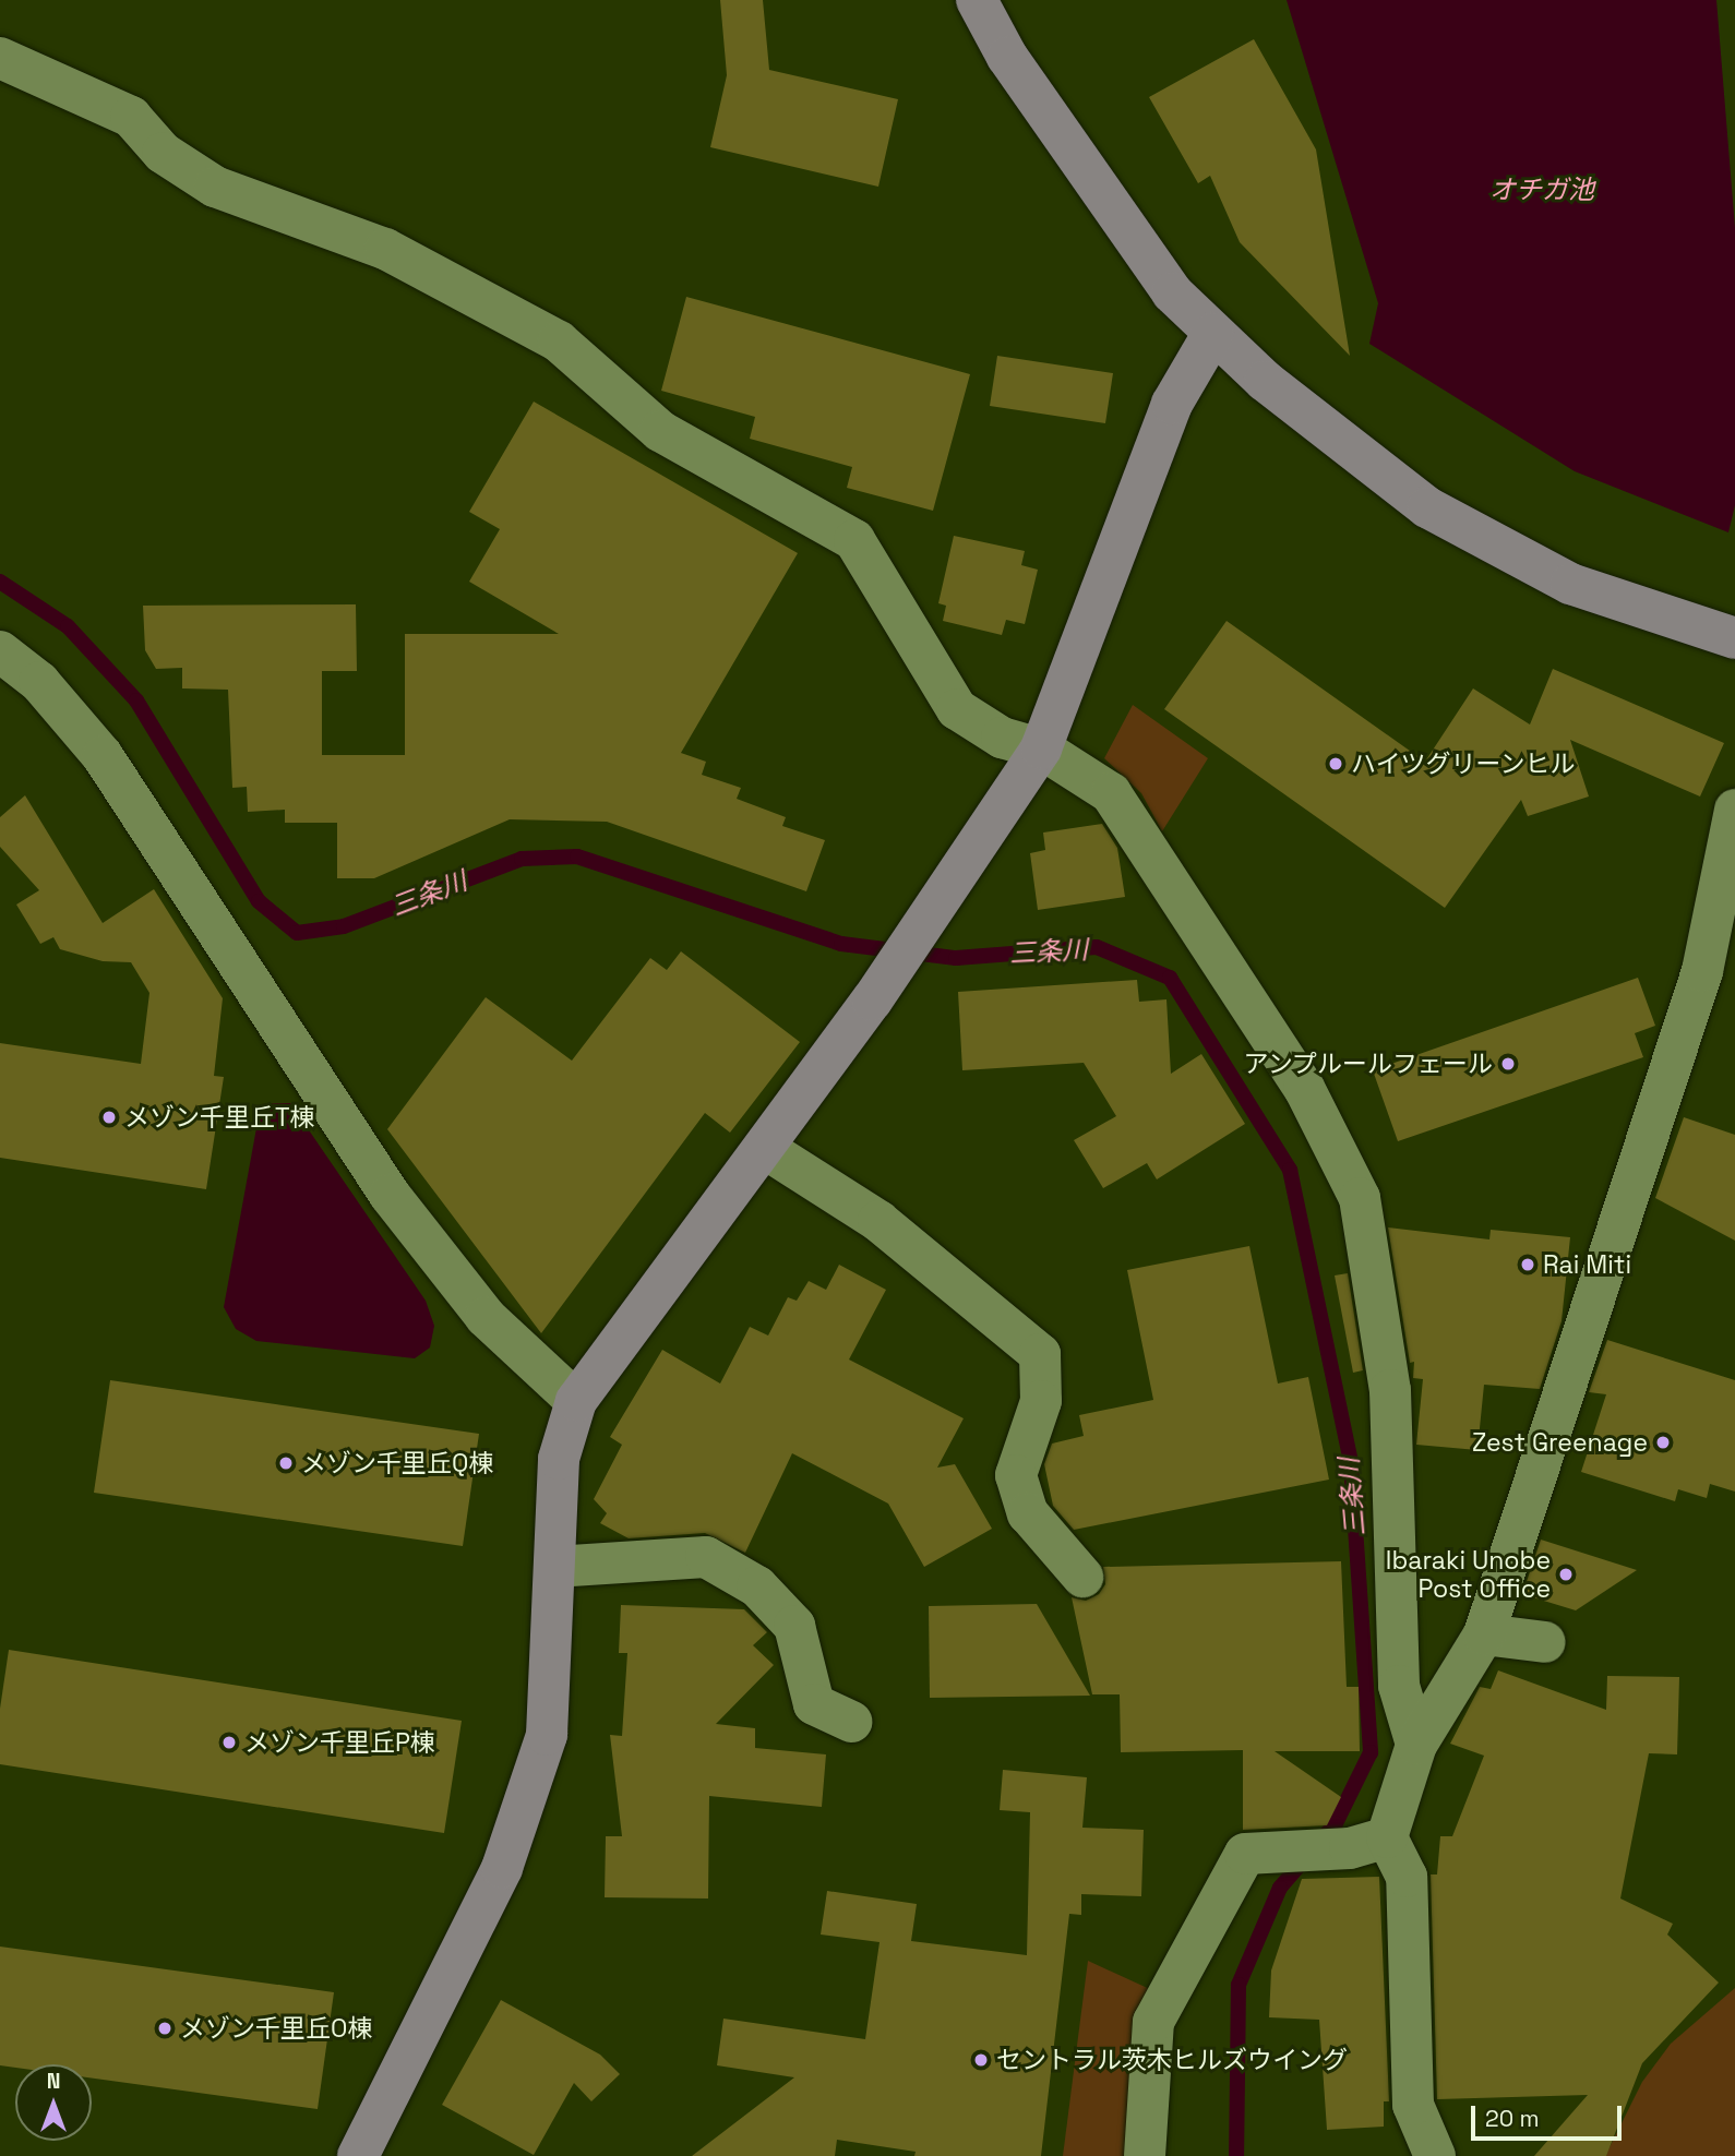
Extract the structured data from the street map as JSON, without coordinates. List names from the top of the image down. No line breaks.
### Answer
{"water":["オチガ池","三条川"],"places":["ハイツグリーンヒル","アンプルールフェール","メゾン千里丘T棟","Rai Miti","Zest Greenage","メゾン千里丘Q棟","Ibaraki Unobe Post Office","メゾン千里丘P棟","メゾン千里丘O棟","セントラル茨木ヒルズウイング"],"scale_bar":"20 m","north":"top"}
